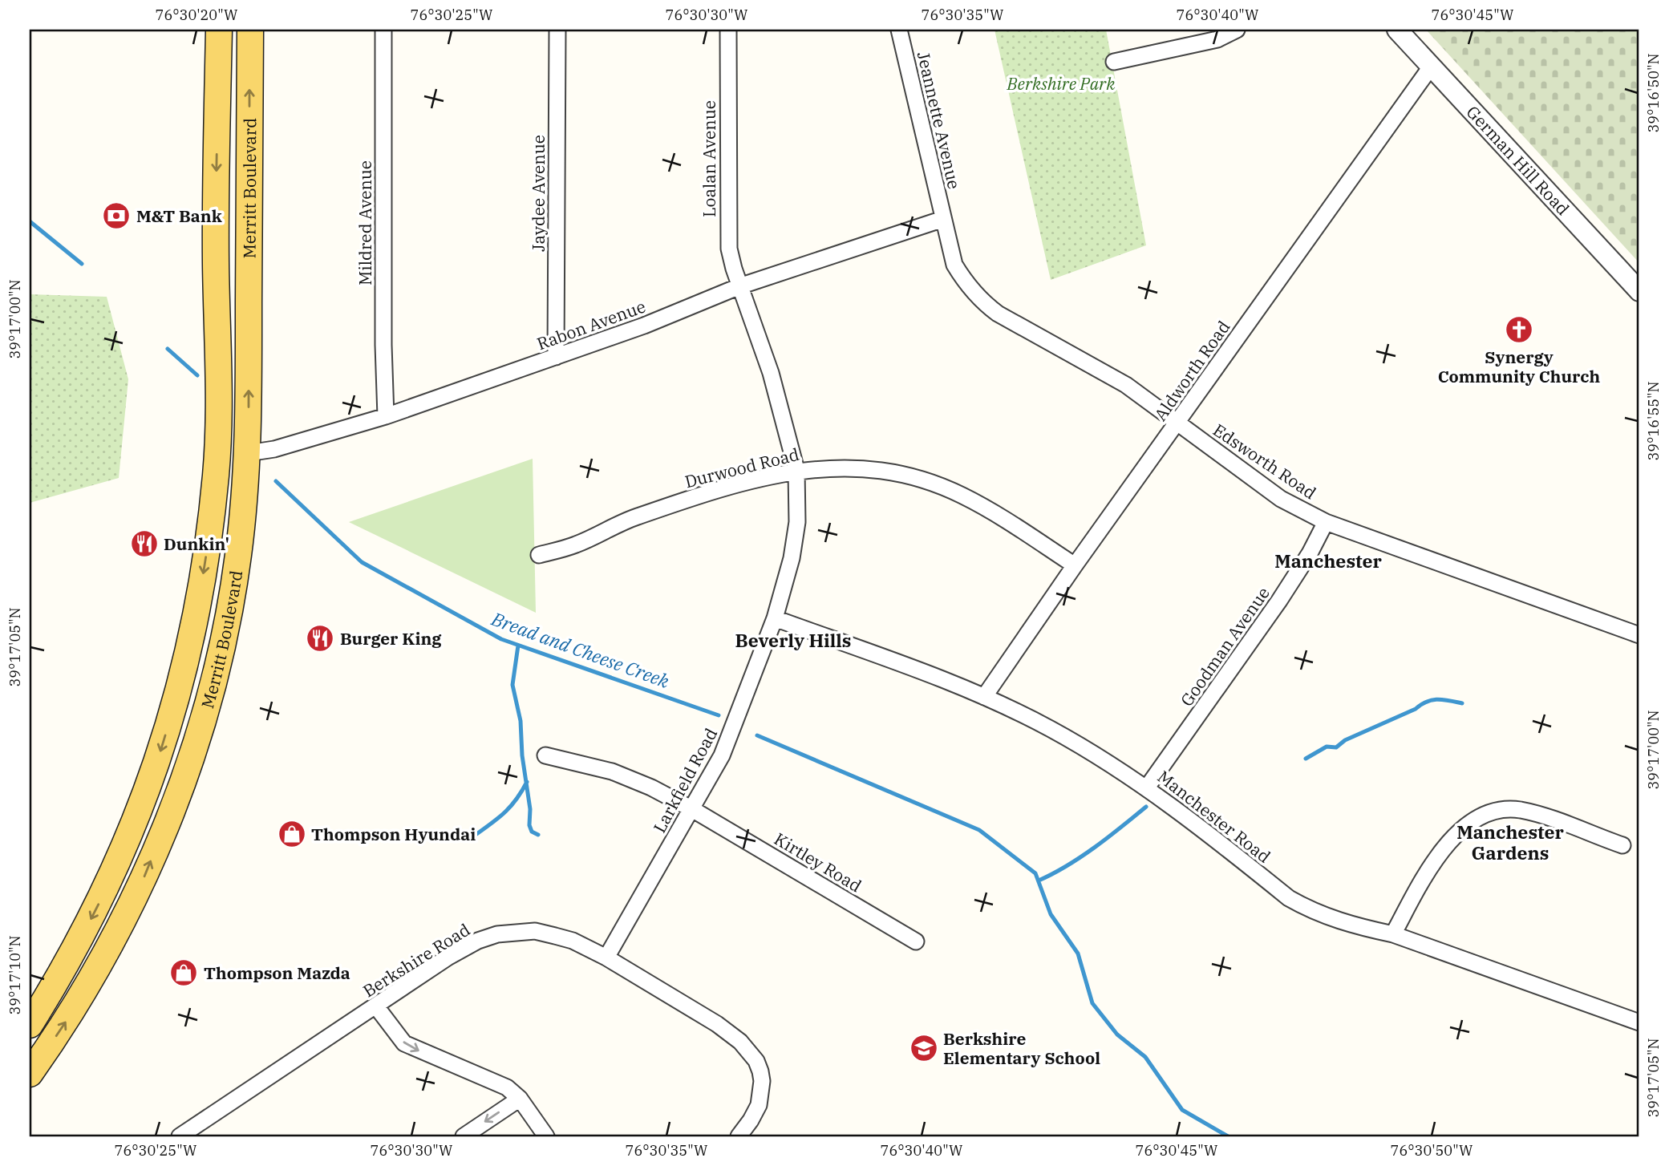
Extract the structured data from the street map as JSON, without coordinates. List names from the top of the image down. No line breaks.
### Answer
{"streets":{"main road":["Merritt Boulevard"],"street":["Jeannette Avenue","Loalan Avenue","German Hill Road","Jaydee Avenue","Mildred Avenue","Rabon Avenue","Aldworth Road","Edsworth Road","Durwood Road","Goodman Avenue","Larkfield Road","Manchester Road","Kirtley Road","Berkshire Road"]},"crossings":[["Jeannette Avenue","Rabon Avenue"],["Jeannette Avenue","Edsworth Road"],["Loalan Avenue","Rabon Avenue"],["Loalan Avenue","Larkfield Road"],["German Hill Road","Aldworth Road"],["Merritt Boulevard","Rabon Avenue"],["Jaydee Avenue","Rabon Avenue"],["Mildred Avenue","Rabon Avenue"],["Rabon Avenue","Edsworth Road"],["Rabon Avenue","Larkfield Road"],["Aldworth Road","Edsworth Road"],["Aldworth Road","Durwood Road"],["Aldworth Road","Manchester Road"],["Edsworth Road","Goodman Avenue"],["Durwood Road","Larkfield Road"],["Goodman Avenue","Manchester Road"],["Larkfield Road","Manchester Road"],["Larkfield Road","Kirtley Road"],["Larkfield Road","Berkshire Road"]],"districts":["Manchester","Beverly Hills","Manchester Gardens"],"water":["Bread and Cheese Creek"],"parks":["Berkshire Park"],"places":{"bank":["M&T Bank"],"church":["Synergy Community Church"],"restaurant":["Dunkin'","Burger King"],"shop":["Thompson Hyundai","Thompson Mazda"],"school or university":["Berkshire Elementary School"]},"coordinates":["76°30'20\"W","76°30'25\"W","76°30'30\"W","76°30'35\"W","76°30'40\"W","76°30'45\"W","39°16'50\"N","39°17'00\"N","39°16'55\"N","39°17'05\"N","39°17'10\"N","76°30'50\"W"]}
